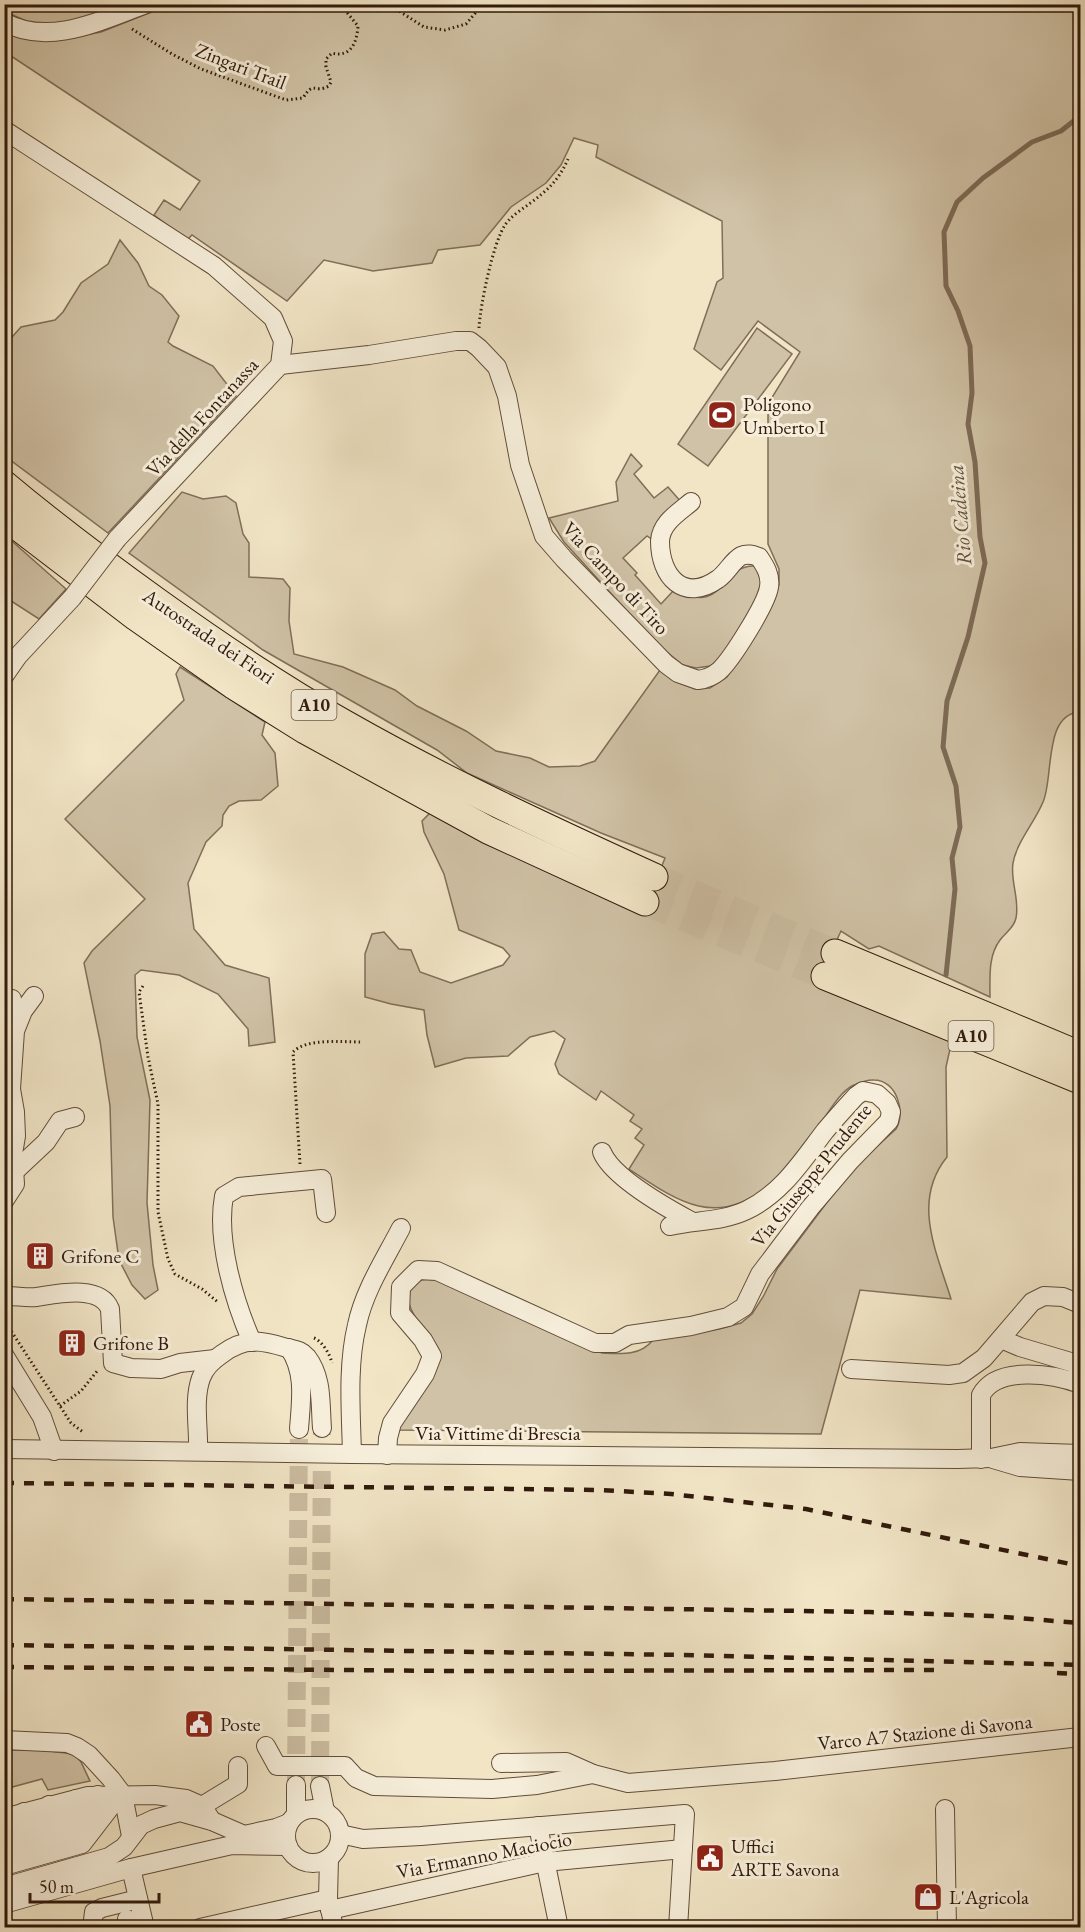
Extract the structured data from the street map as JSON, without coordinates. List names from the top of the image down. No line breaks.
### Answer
{"streets":{"highway":["Autostrada dei Fiori","A10"],"street":["Via della Fontanassa","Via Campo di Tiro","Via Giuseppe Prudente","Via Vittime di Brescia","Varco A7 Stazione di Savona","Via Ermanno Maciocio"],"path":["Zingari Trail"]},"crossings":[["Via Giuseppe Prudente","Via Vittime di Brescia"]],"water":["Rio Cadeina"],"places":{"sports":["Poligono Umberto I"],"building":["Grifone C","Grifone B"],"public building":["Poste","Uffici ARTE Savona"],"shop":["L'Agricola"]},"scale_bar":"50 m"}
